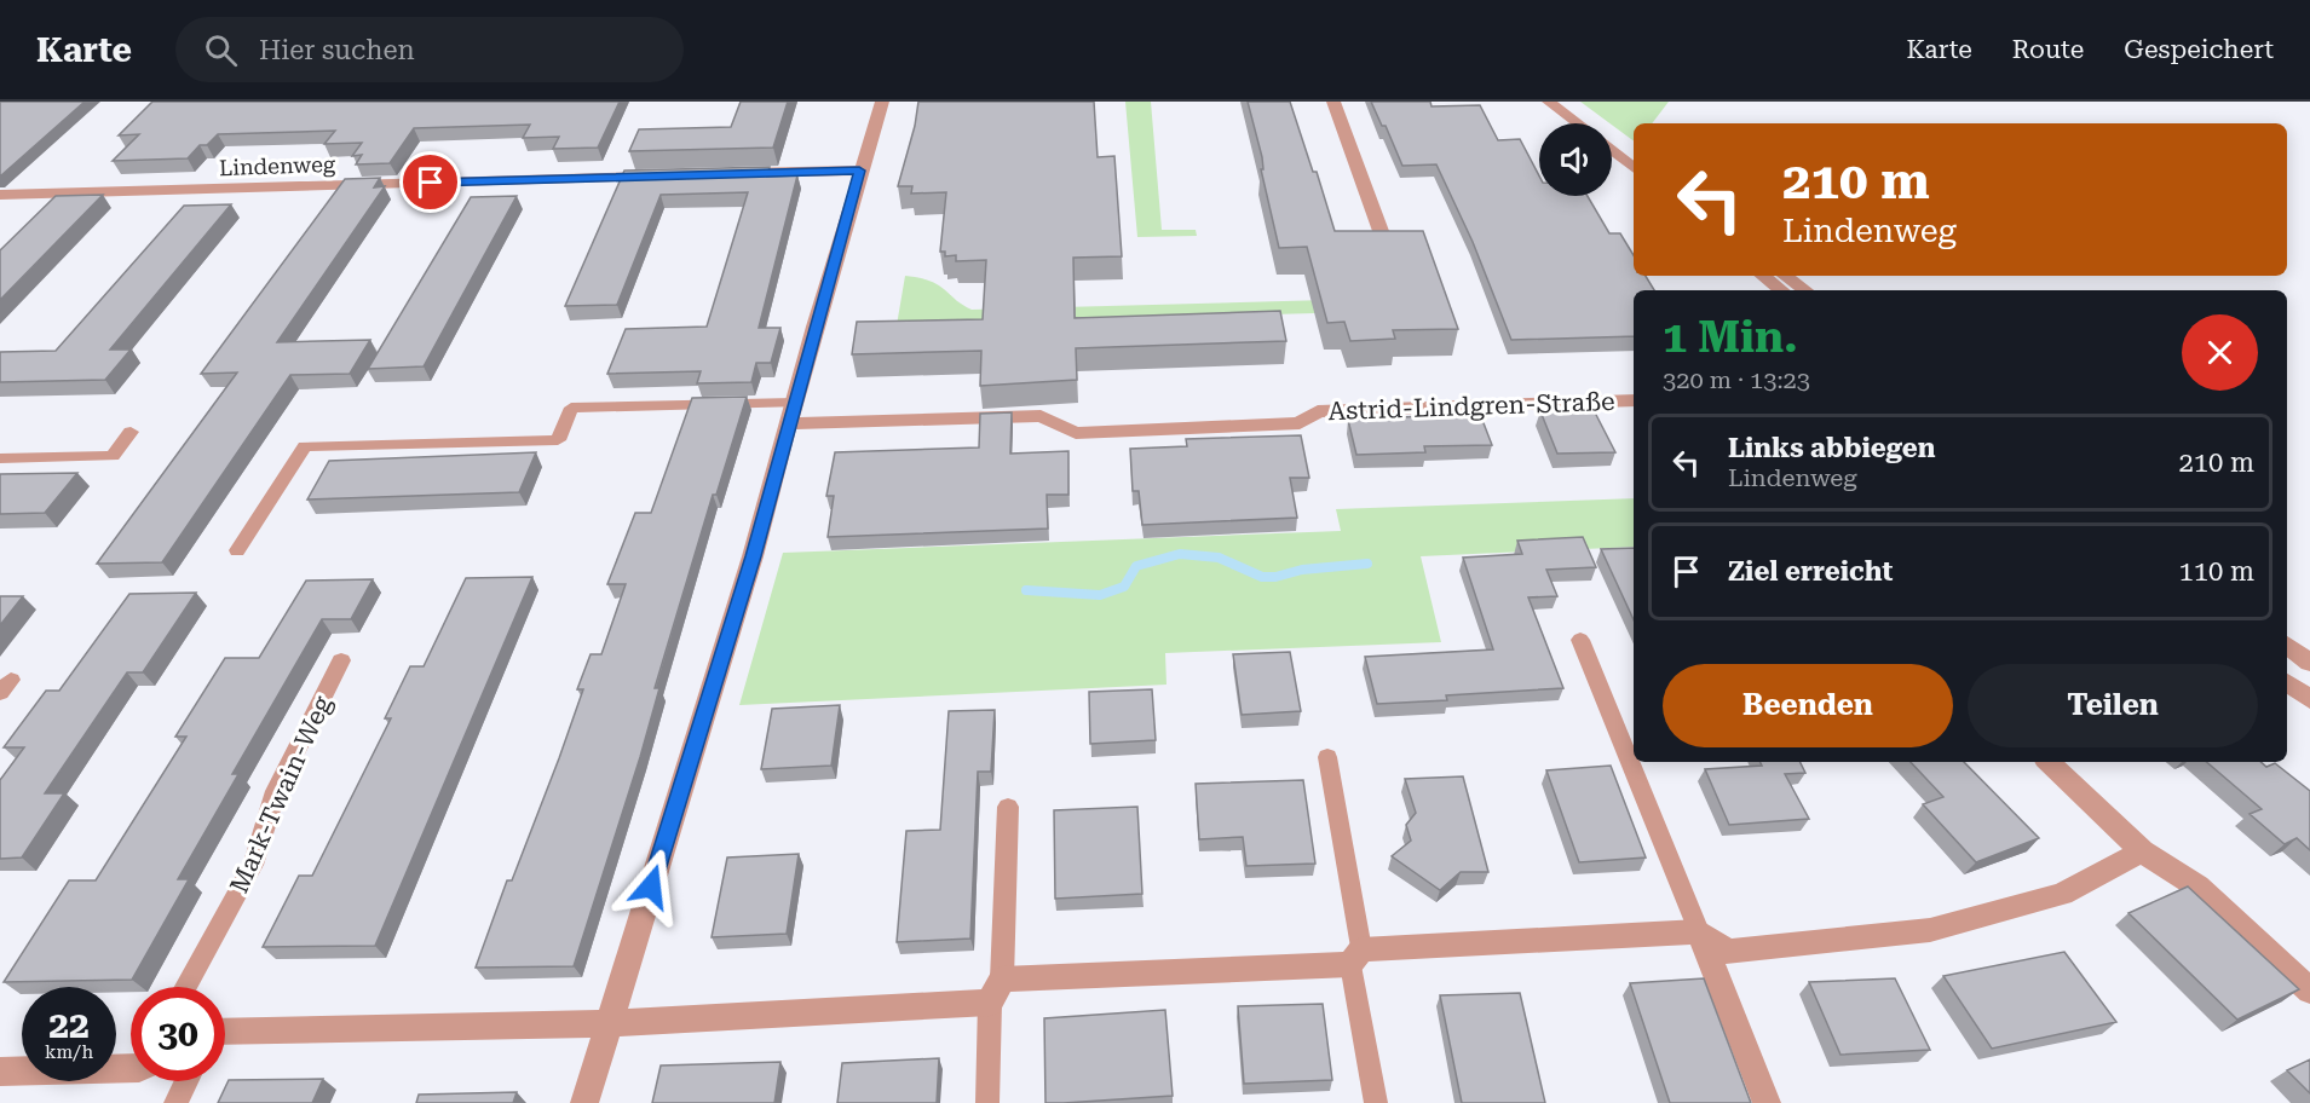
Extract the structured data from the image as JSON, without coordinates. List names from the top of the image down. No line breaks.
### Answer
{"streets":{"street":["Lindenweg","Astrid-Lindgren-Straße"],"lane":["Mark-Twain-Weg"]},"page":{"header":"Karte","search":"Hier suchen","nav":["Karte","Route","Gespeichert"],"turn":["210 m","Lindenweg"],"heading":["1 Min.","320 m · 13:23"],"list":[{"name":"Links abbiegen","note":"Lindenweg","value":"210 m"},{"name":"Ziel erreicht","value":"110 m"}],"buttons":["Beenden","Teilen"],"speed":"22 km/h","limit":"30"}}
